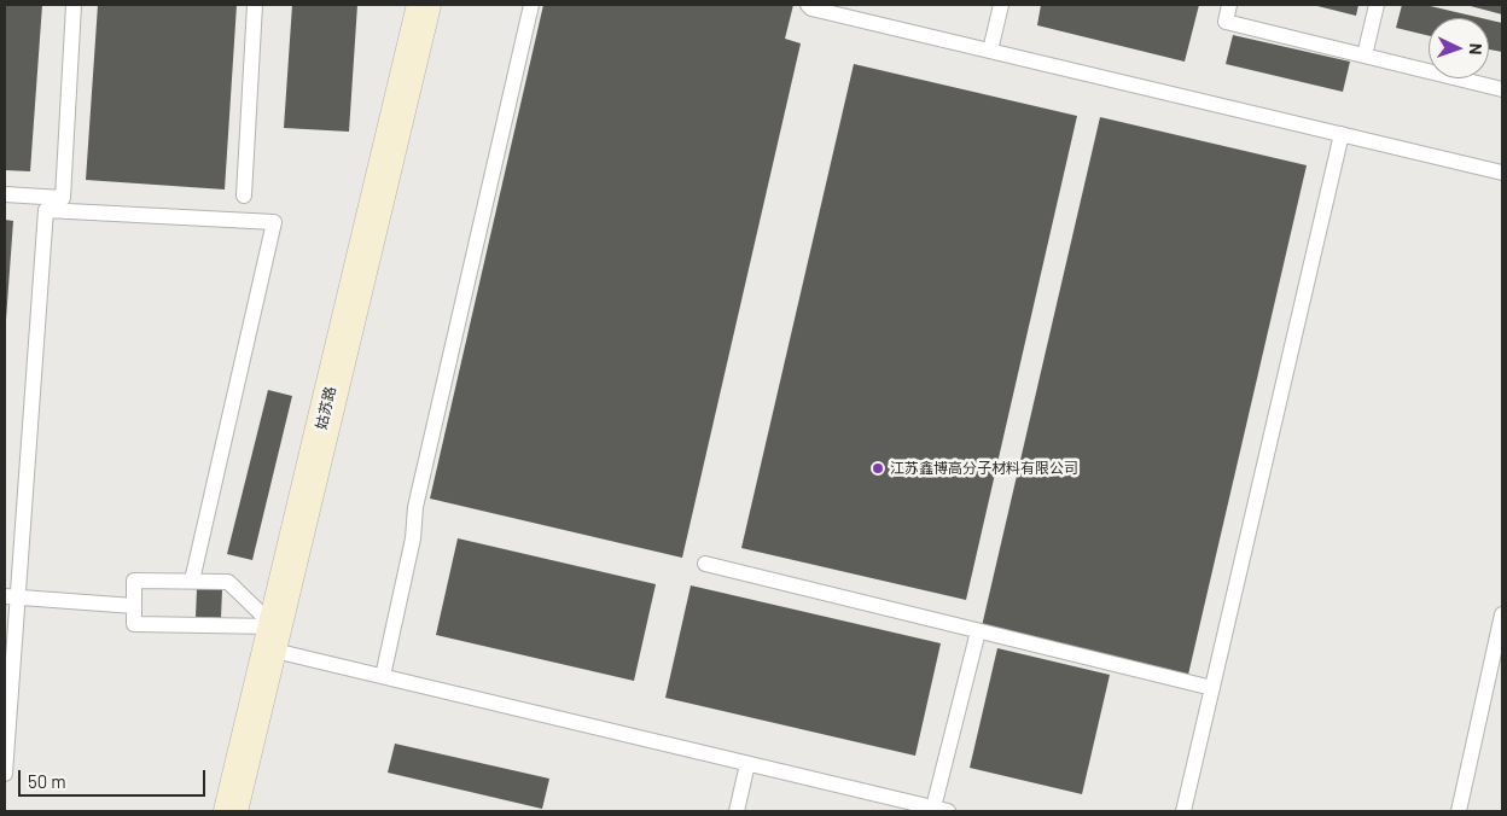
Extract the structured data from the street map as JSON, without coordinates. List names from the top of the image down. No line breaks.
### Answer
{"streets":{"street":["姑苏路"]},"places":["江苏鑫博高分子材料有限公司"],"scale_bar":"50 m","north":"right"}
